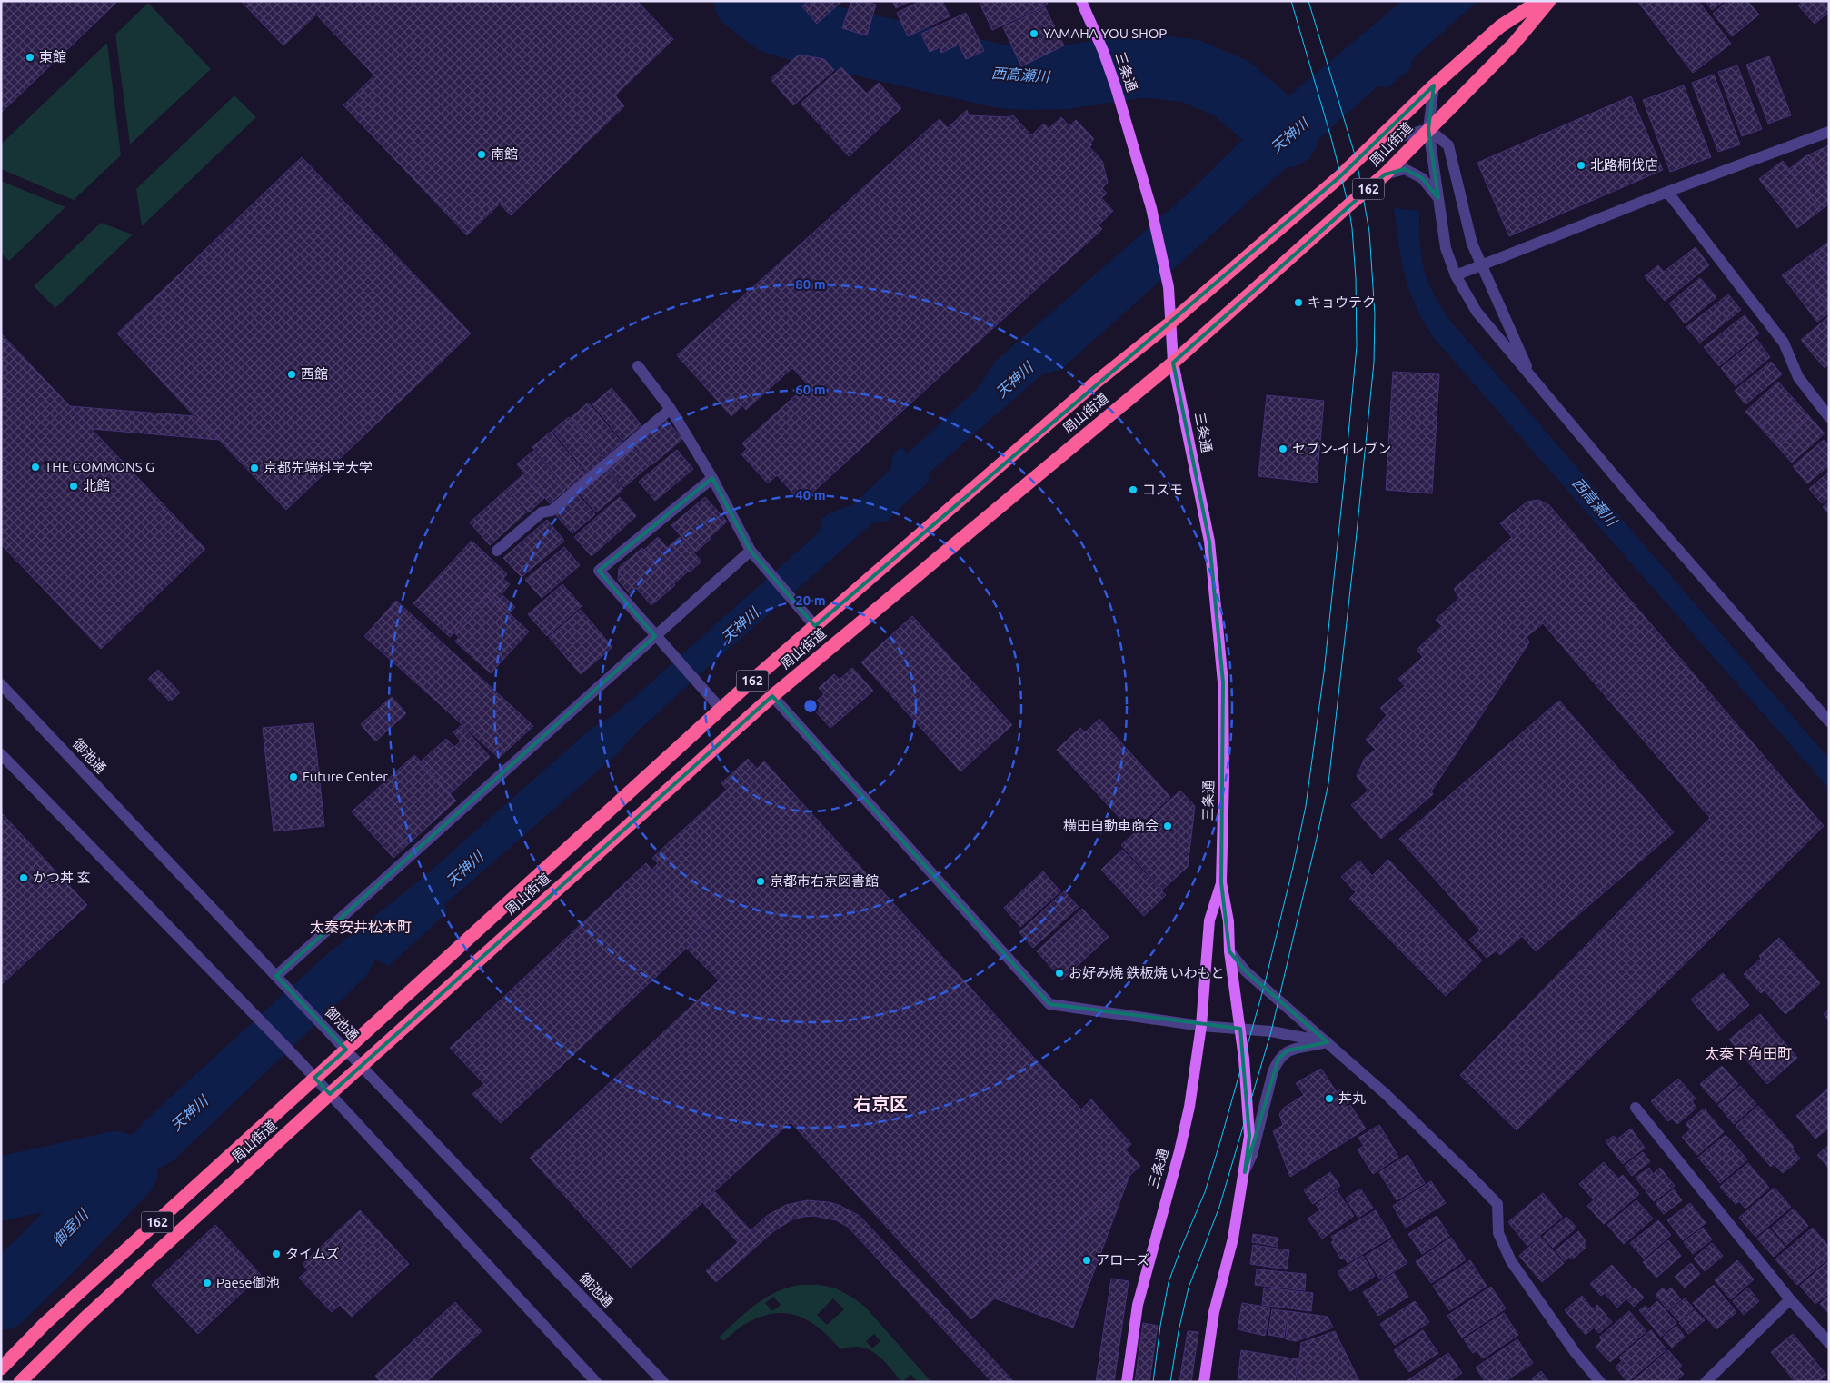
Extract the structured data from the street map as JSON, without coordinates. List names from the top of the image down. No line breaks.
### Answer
{"streets":{"highway":["周山街道","162"],"main road":["三条通"],"street":["御池通"]},"crossings":[["三条通","周山街道"],["周山街道","御池通"]],"districts":["太秦安井松本町","太秦下角田町","右京区"],"water":["西高瀬川","天神川","御室川"],"places":["YAMAHA YOU SHOP","東館","南館","北路桐伐店","キョウテク","西館","セブン-イレブン","THE COMMONS G","京都先端科学大学","北館","コスモ","Future Center","横田自動車商会","かつ丼 玄","京都市右京図書館","お好み焼 鉄板焼 いわもと","丼丸","タイムズ","アローズ","Paese御池"],"rings":["80 m","60 m","40 m","20 m"]}
